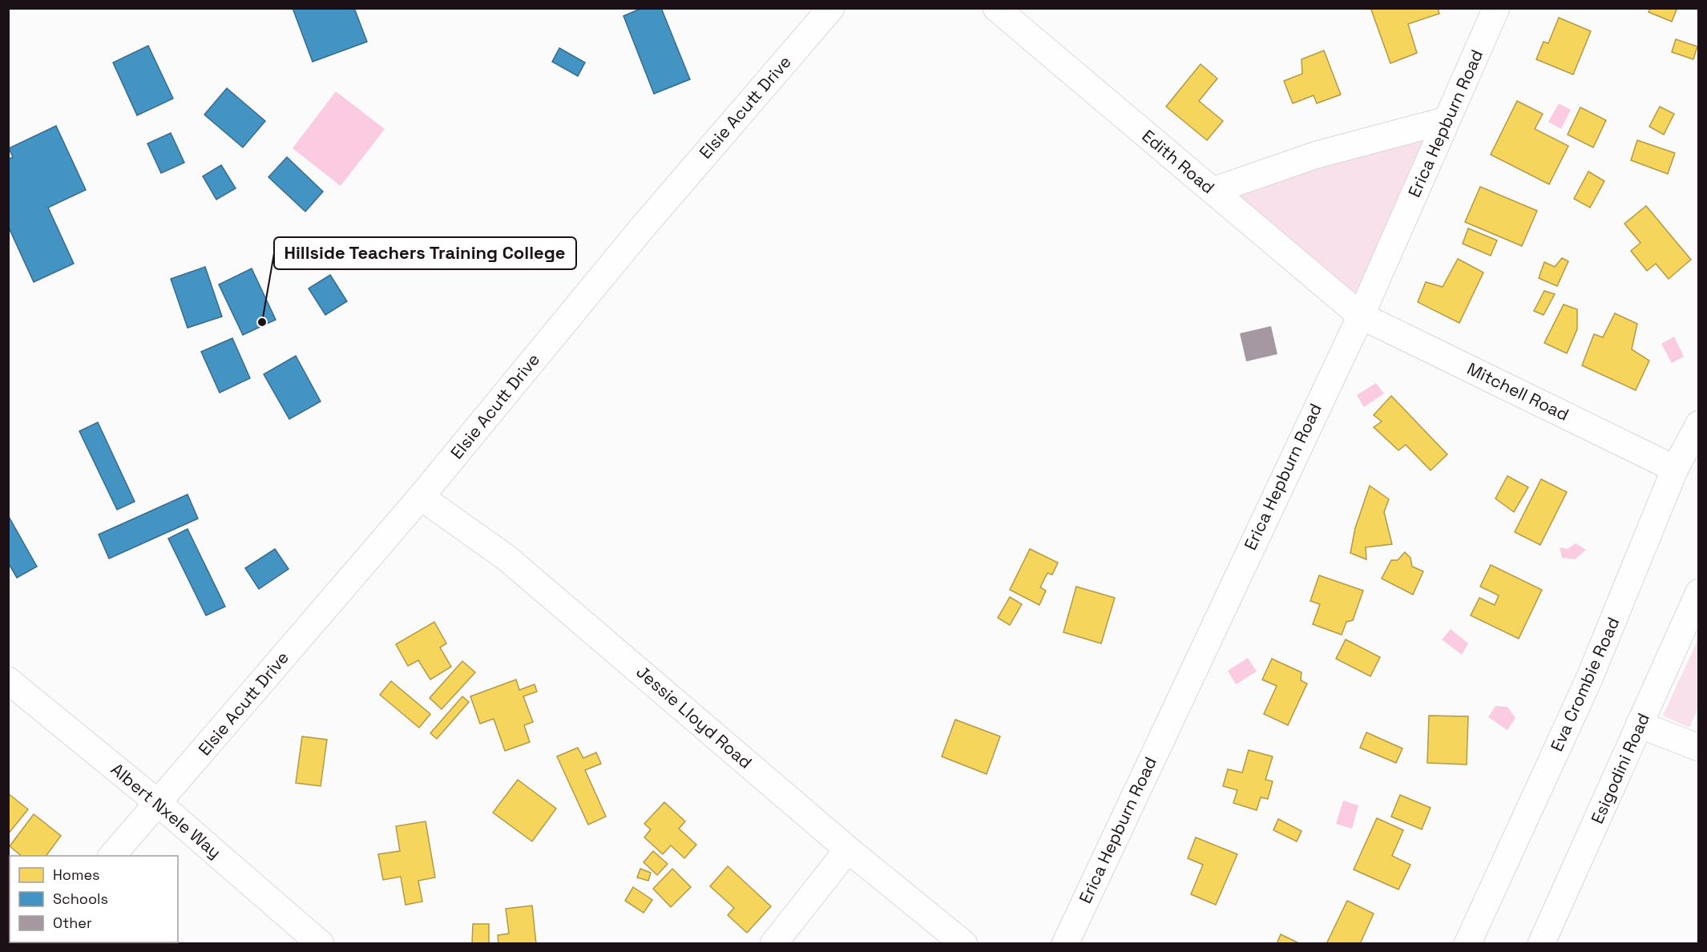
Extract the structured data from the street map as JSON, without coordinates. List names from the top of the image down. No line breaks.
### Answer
{"streets":{"street":["Elsie Acutt Drive","Erica Hepburn Road","Edith Road","Mitchell Road","Eva Crombie Road","Jessie Lloyd Road","Esigodini Road","Albert Nxele Way"]},"crossings":[["Elsie Acutt Drive","Jessie Lloyd Road"],["Elsie Acutt Drive","Albert Nxele Way"],["Erica Hepburn Road","Edith Road"],["Erica Hepburn Road","Mitchell Road"],["Edith Road","Mitchell Road"],["Mitchell Road","Eva Crombie Road"]],"places":["Hillside Teachers Training College"],"legend":["Homes","Schools","Other"]}
